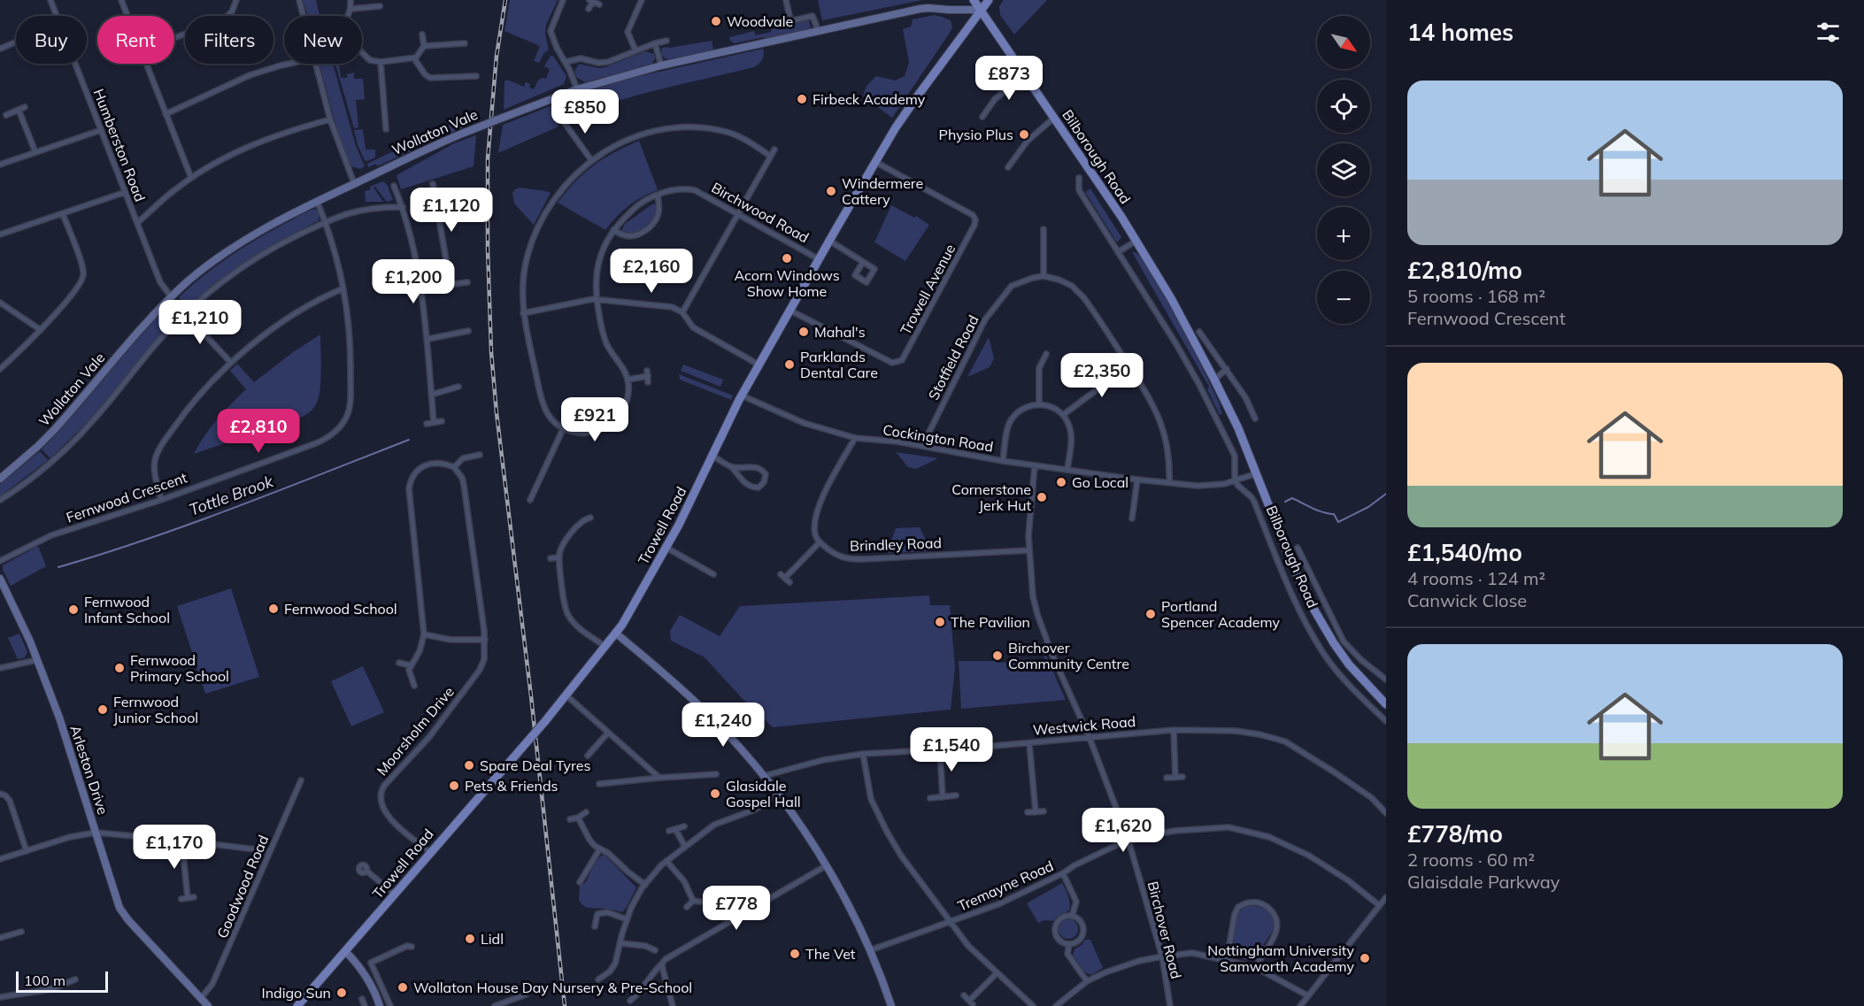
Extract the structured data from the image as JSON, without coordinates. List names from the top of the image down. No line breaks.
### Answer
{"streets":{"main road":["Bilborough Road","Trowell Road"],"street":["Wollaton Vale","Humberston Road","Birchwood Road","Trowell Avenue","Stotfield Road","Cockington Road","Fernwood Crescent","Brindley Road","Westwick Road","Moorsholm Drive","Arleston Drive","Tremayne Road","Goodwood Road","Birchover Road"]},"crossings":[["Wollaton Vale","Humberston Road"],["Wollaton Vale","Bilborough Road"],["Wollaton Vale","Fernwood Crescent"],["Wollaton Vale","Trowell Road"],["Bilborough Road","Cockington Road"],["Bilborough Road","Trowell Road"],["Birchwood Road","Trowell Road"],["Trowell Avenue","Trowell Road"],["Stotfield Road","Cockington Road"],["Cockington Road","Trowell Road"],["Cockington Road","Birchover Road"],["Trowell Road","Moorsholm Drive"],["Brindley Road","Birchover Road"],["Westwick Road","Birchover Road"],["Arleston Drive","Goodwood Road"],["Tremayne Road","Birchover Road"]],"water":["Tottle Brook"],"places":["Woodvale","Firbeck Academy","Physio Plus","Windermere Cattery","Acorn Windows Show Home","Mahal's","Parklands Dental Care","Go Local","Cornerstone Jerk Hut","Fernwood School","Fernwood Infant School","Portland Spencer Academy","The Pavilion","Birchover Community Centre","Fernwood Primary School","Fernwood Junior School","Spare Deal Tyres","Pets & Friends","Glasidale Gospel Hall","Lidl","The Vet","Nottingham University Samworth Academy","Wollaton House Day Nursery & Pre-School","Indigo Sun"],"scale_bar":"100 m","north":"bottom right","page":{"heading":"14 homes","map_buttons":["+","−"],"chip":["Buy","Rent","Filters","New"],"price":["£873","£850","£1,120","£2,160","£1,200","£1,210","£2,350","£921","£2,810","£1,240","£1,540","£1,620","£1,170","£778"],"list":[{"name":"£2,810/mo","note":"5 rooms · 168 m² · Fernwood Crescent"},{"name":"£1,540/mo","note":"4 rooms · 124 m² · Canwick Close"},{"name":"£778/mo","note":"2 rooms · 60 m² · Glaisdale Parkway"}],"scale":"100 m"}}
